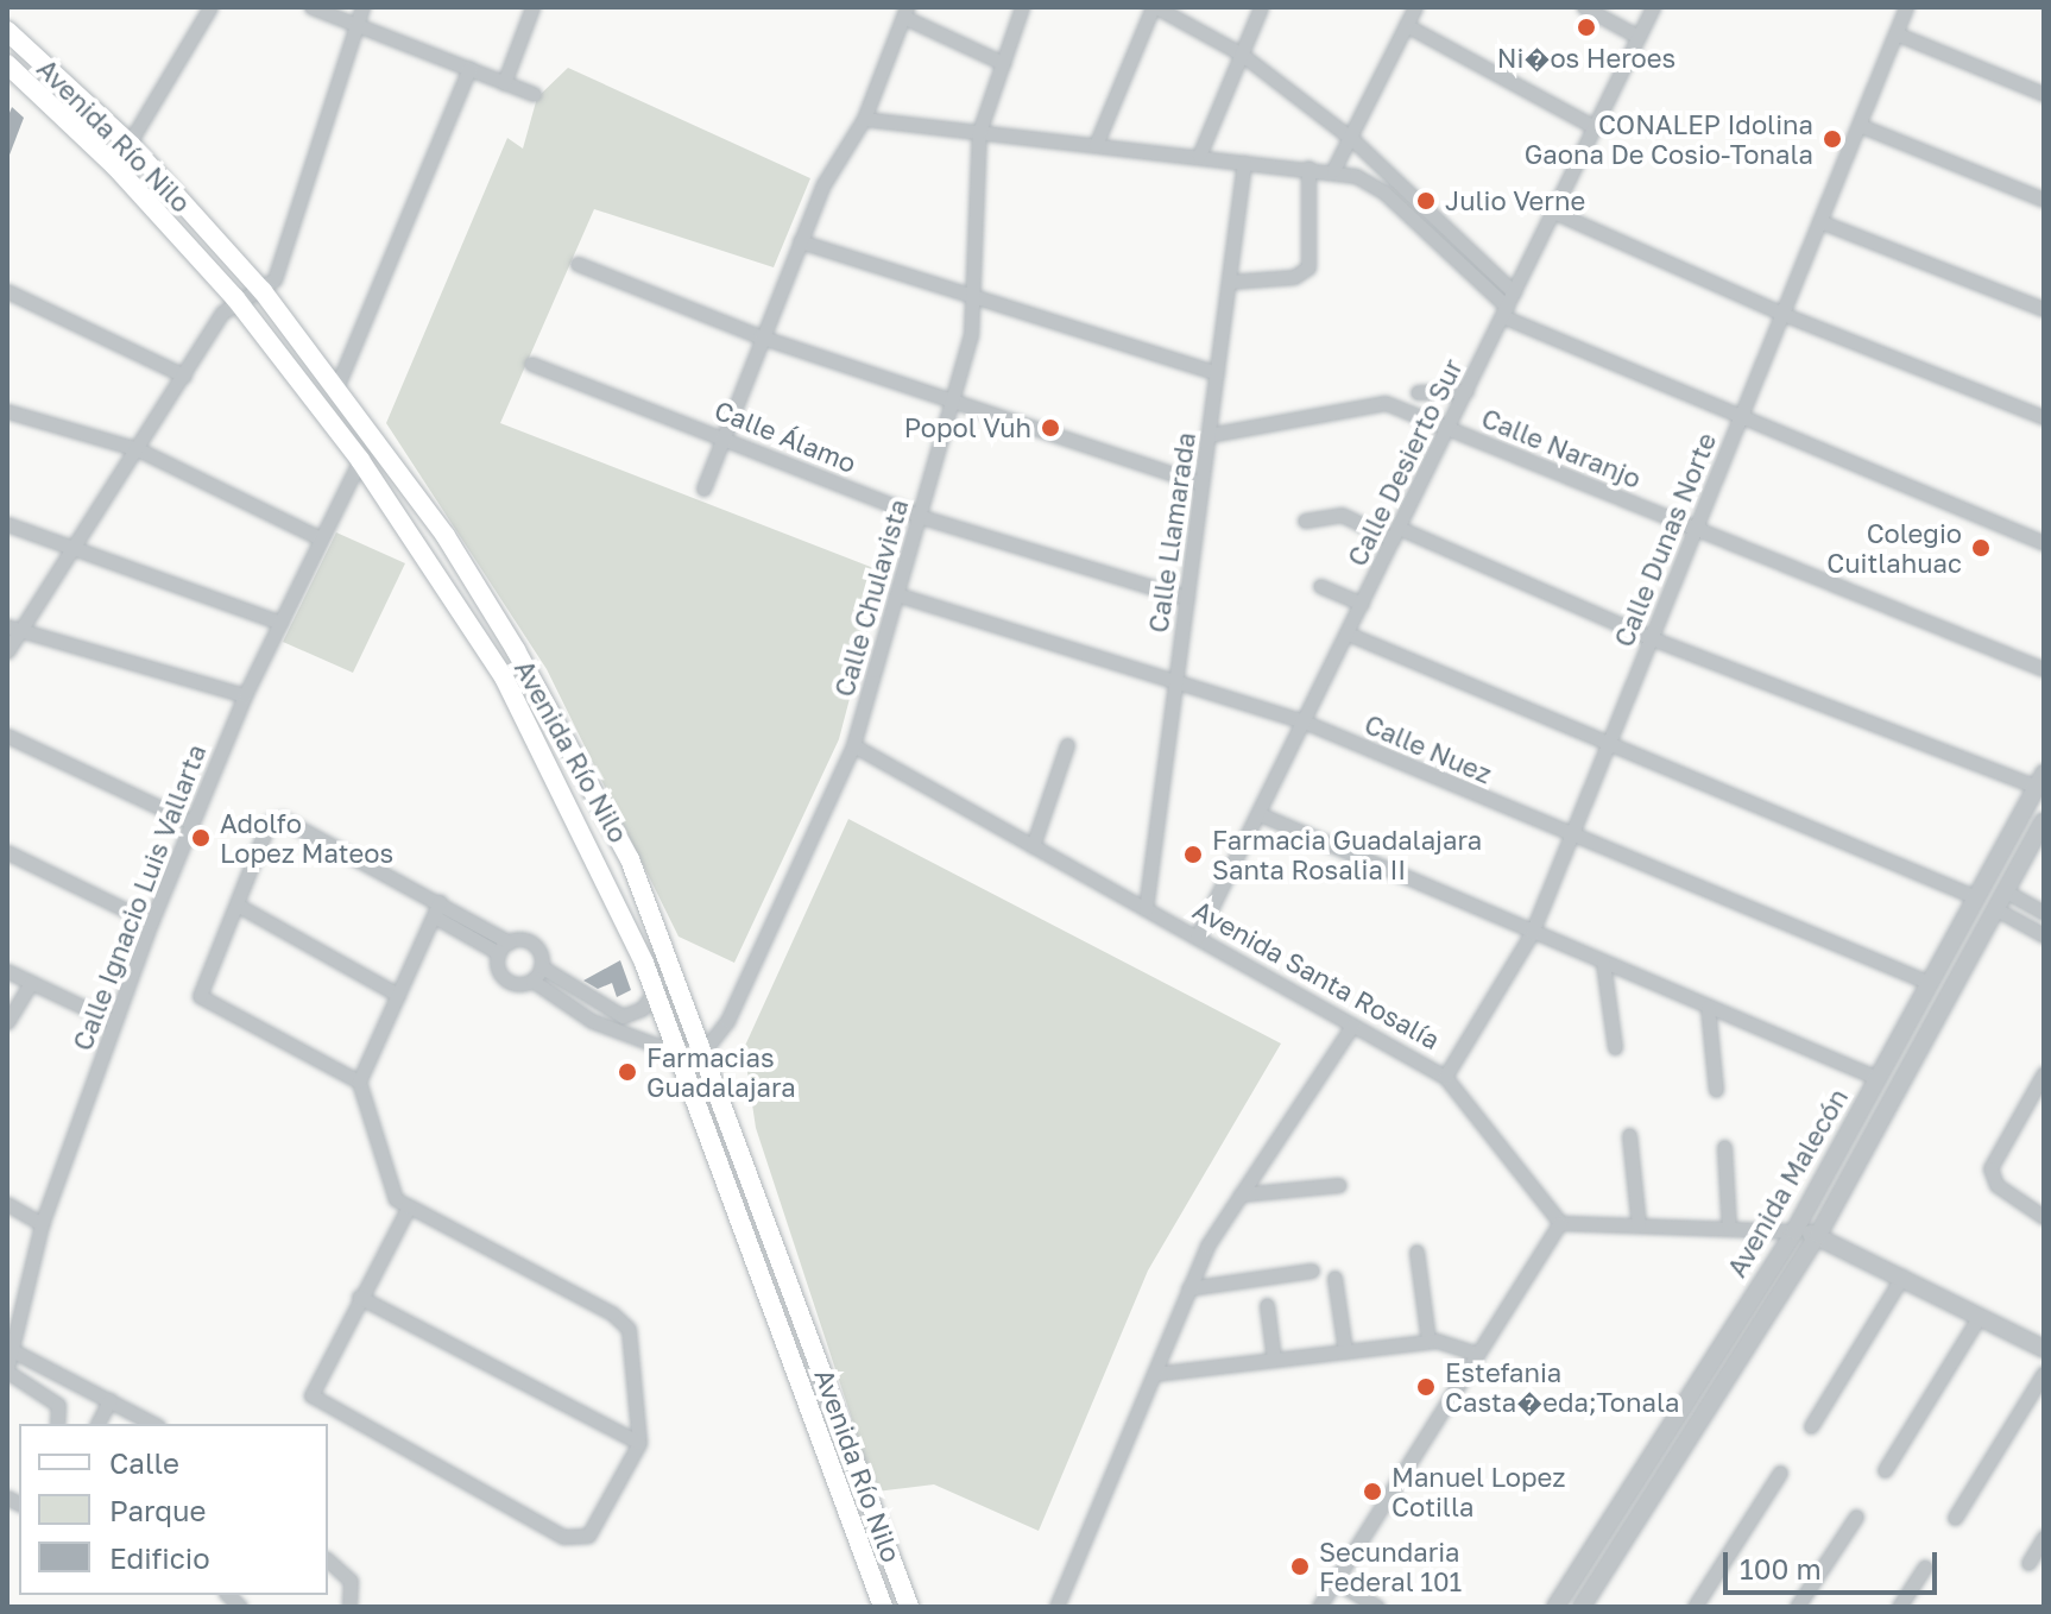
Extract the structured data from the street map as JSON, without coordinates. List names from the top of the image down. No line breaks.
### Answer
{"streets":{"main road":["Avenida Río Nilo"],"street":["Calle Álamo","Calle Naranjo","Calle Desierto Sur","Calle Llamarada","Calle Dunas Norte","Calle Chulavista","Calle Nuez","Calle Ignacio Luis Vallarta","Avenida Santa Rosalía","Avenida Malecón"]},"crossings":[["Avenida Río Nilo","Calle Chulavista"],["Avenida Río Nilo","Calle Ignacio Luis Vallarta"],["Calle Álamo","Calle Llamarada"],["Calle Álamo","Calle Chulavista"],["Calle Naranjo","Calle Desierto Sur"],["Calle Naranjo","Calle Llamarada"],["Calle Naranjo","Calle Dunas Norte"],["Calle Desierto Sur","Calle Nuez"],["Calle Desierto Sur","Avenida Santa Rosalía"],["Calle Llamarada","Calle Nuez"],["Calle Llamarada","Avenida Santa Rosalía"],["Calle Dunas Norte","Calle Nuez"],["Calle Dunas Norte","Avenida Santa Rosalía"],["Calle Chulavista","Calle Nuez"],["Calle Chulavista","Avenida Santa Rosalía"],["Calle Nuez","Avenida Malecón"]],"places":["Ni�os Heroes","CONALEP Idolina Gaona De Cosio-Tonala","Julio Verne","Popol Vuh","Colegio Cuitlahuac","Adolfo Lopez Mateos","Farmacia Guadalajara Santa Rosalia II","Farmacias Guadalajara","Estefania Casta�eda;Tonala","Manuel Lopez Cotilla","Secundaria Federal 101"],"legend":["Calle","Parque","Edificio"],"scale_bar":"100 m"}
